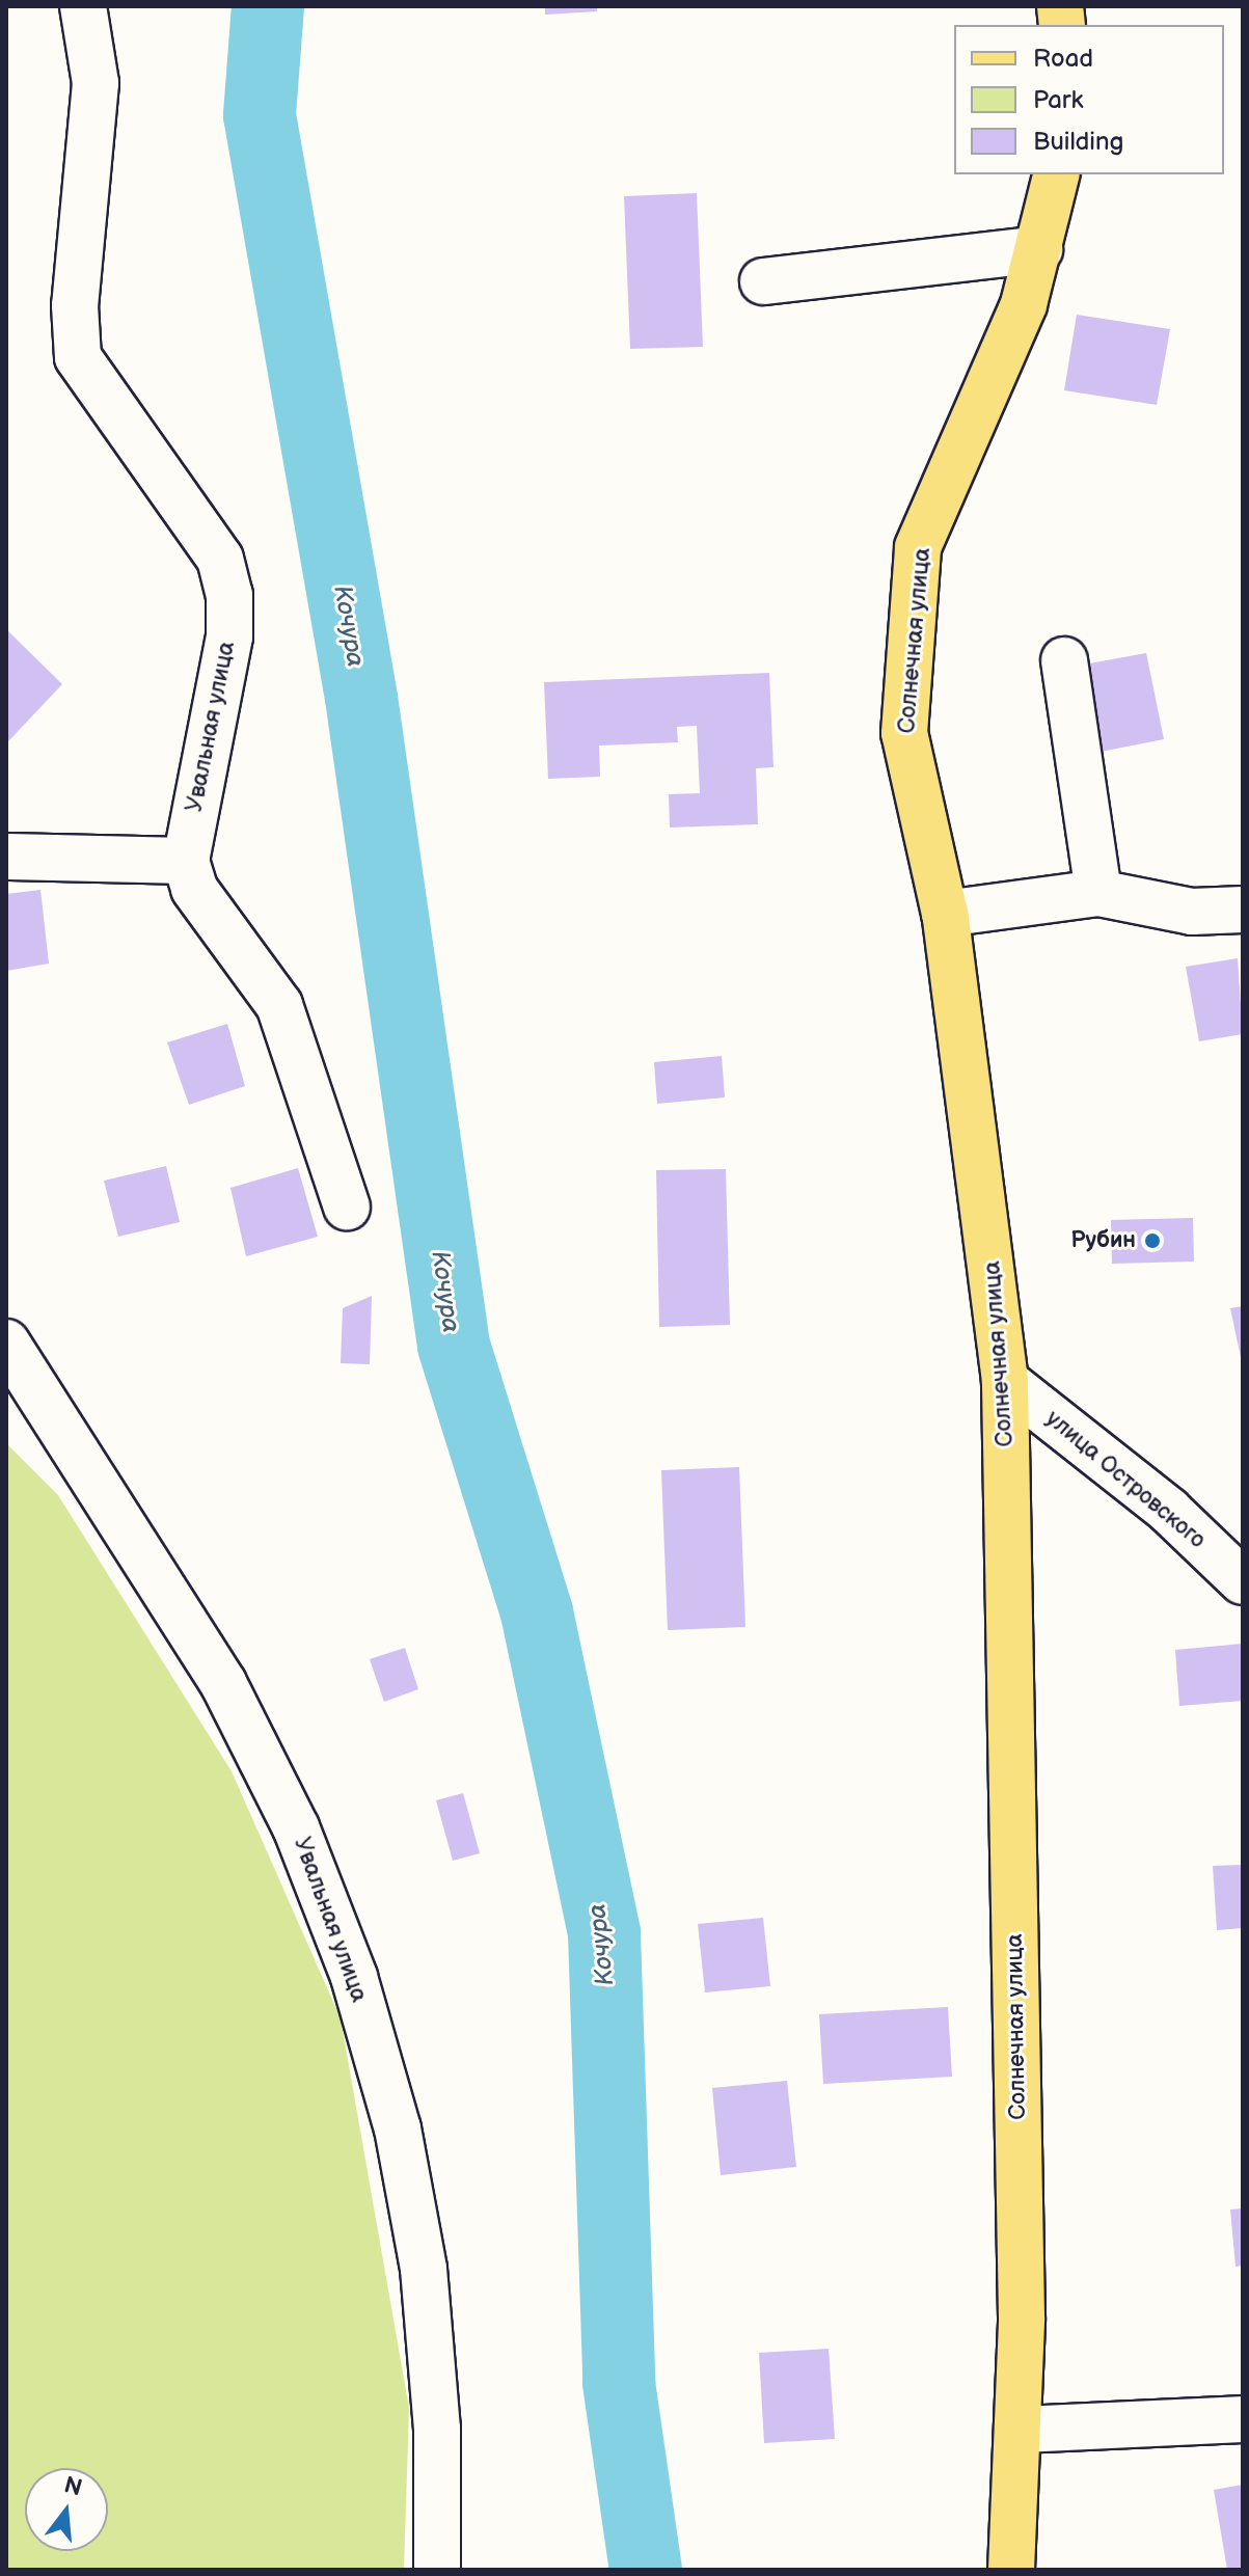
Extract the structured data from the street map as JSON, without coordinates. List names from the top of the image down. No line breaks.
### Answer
{"streets":{"main road":["Солнечная улица"],"street":["Увальная улица","улица Островского"]},"crossings":[["Солнечная улица","улица Островского"]],"water":["Кочура"],"places":["Рубин"],"legend":["Road","Park","Building"],"north":"top"}
